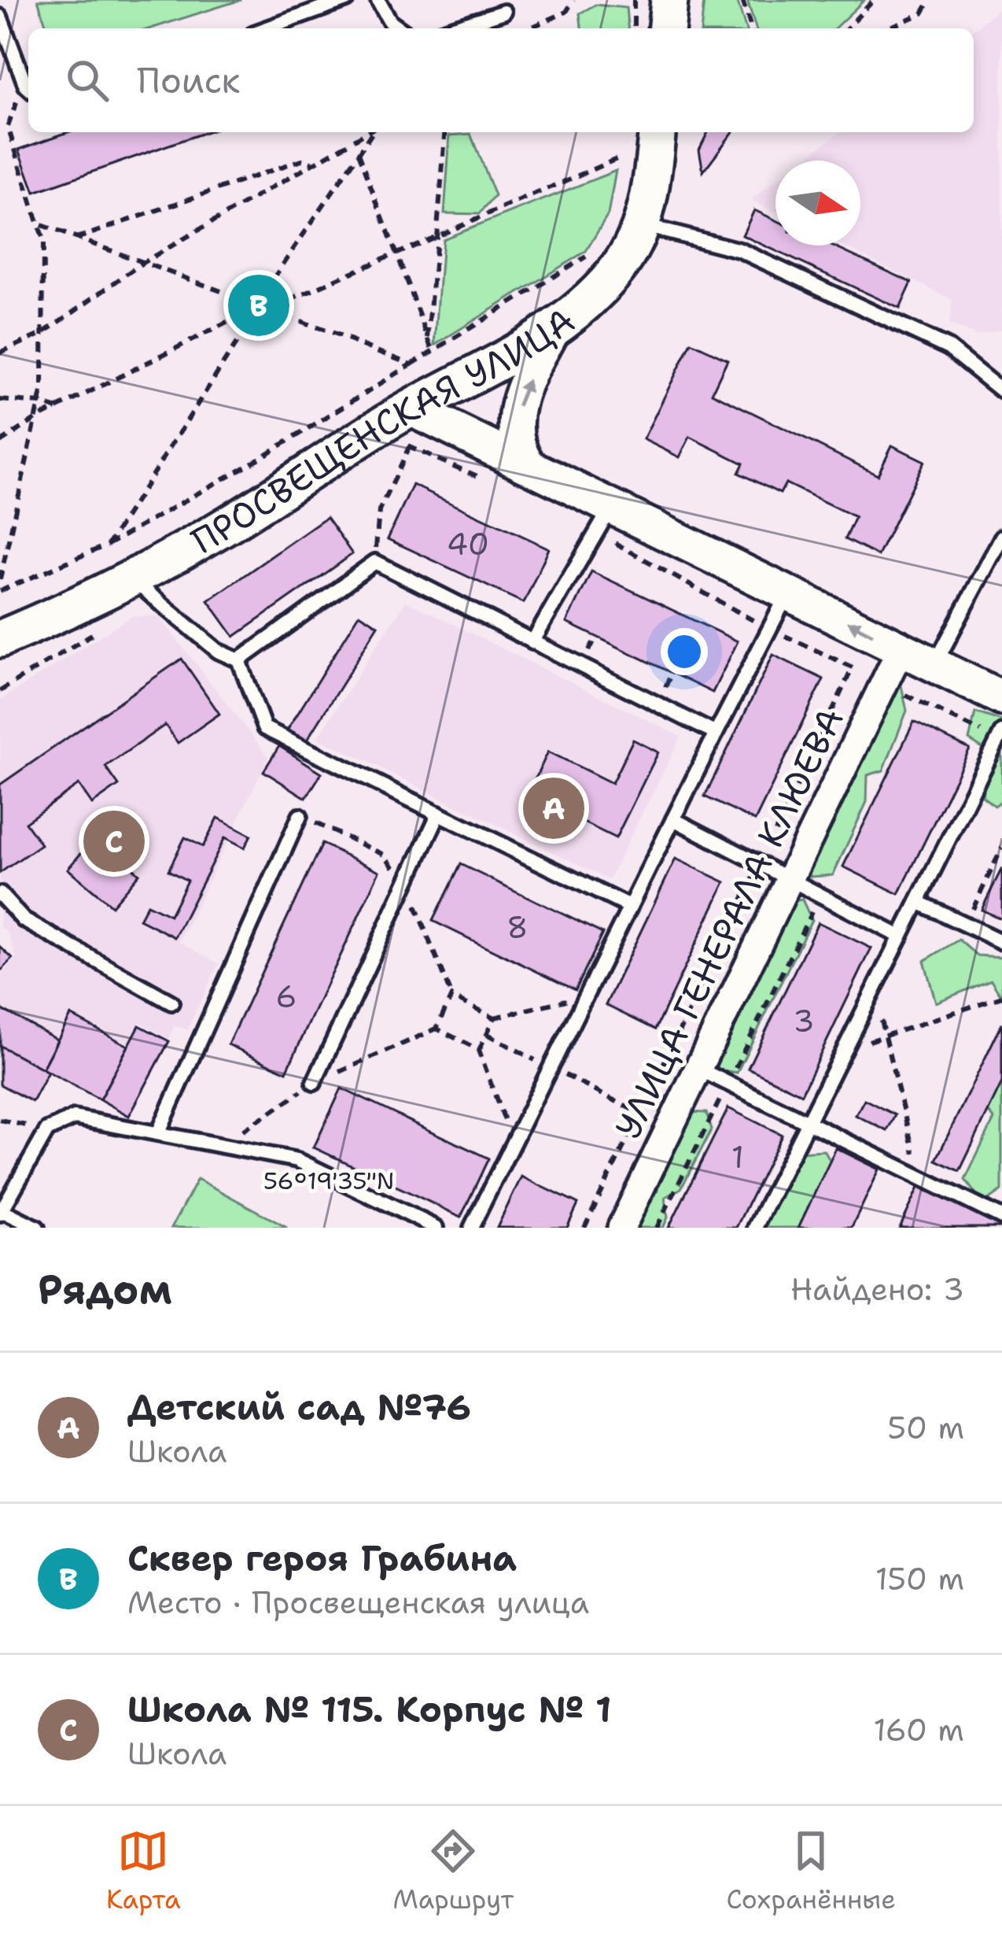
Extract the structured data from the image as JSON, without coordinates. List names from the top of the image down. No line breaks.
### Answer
{"streets":{"main road":["ПРОСВЕЩЕНСКАЯ УЛИЦА"],"street":["УЛИЦА ГЕНЕРАЛА КЛЮЕВА"]},"house_numbers":["40","8","6","3","1"],"north":"right","page":{"search":"Поиск","pins":["B","A","C"],"heading":["Рядом","Найдено: 3"],"list":[{"mark":"A","name":"Детский сад №76","note":"Школа","value":"50 m"},{"mark":"B","name":"Сквер героя Грабина","note":"Место · Просвещенская улица","value":"150 m"},{"mark":"C","name":"Школа № 115. Корпус № 1","note":"Школа","value":"160 m"}],"nav":["Карта","Маршрут","Сохранённые"]},"coordinates":["56°19'35\"N"]}
